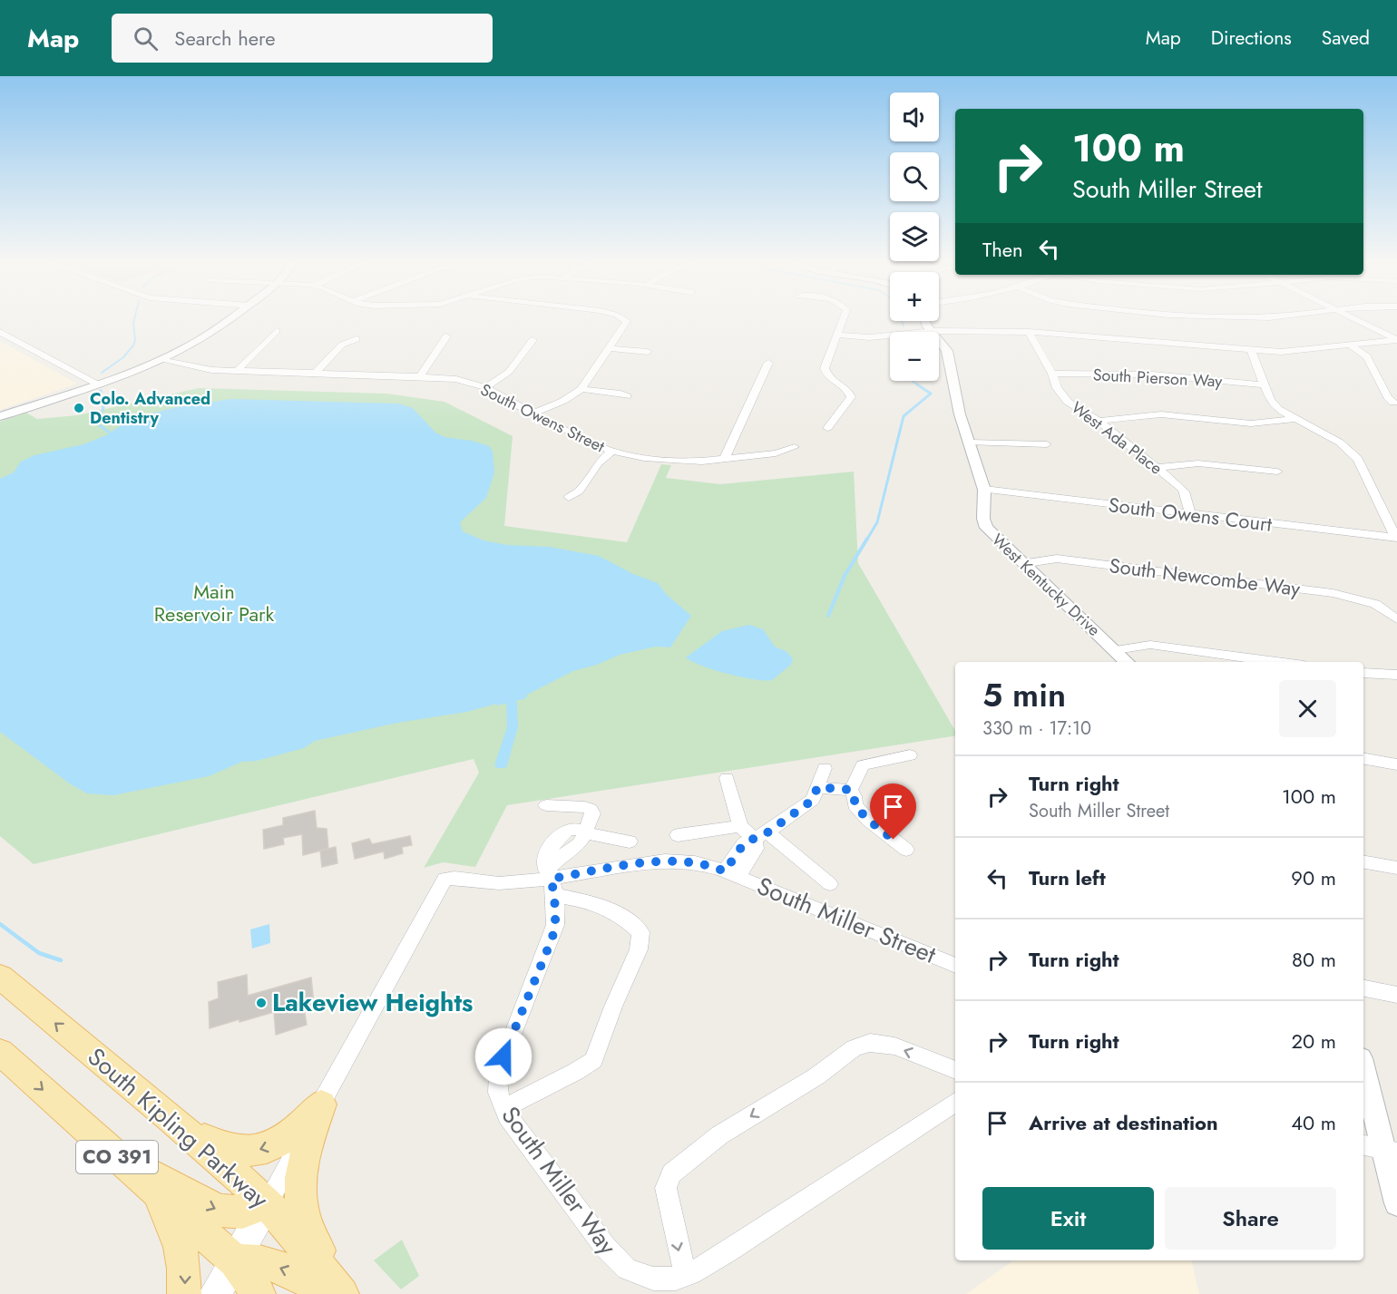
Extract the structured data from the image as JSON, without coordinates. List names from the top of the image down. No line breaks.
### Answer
{"streets":{"main road":["South Kipling Parkway","CO 391"],"street":["South Pierson Way","South Owens Street","West Ada Place","South Owens Court","South Newcombe Way","West Kentucky Drive","South Miller Street","South Miller Way"]},"crossings":[["South Pierson Way","West Ada Place"],["West Ada Place","South Owens Court"],["South Owens Court","West Kentucky Drive"],["South Newcombe Way","West Kentucky Drive"],["South Miller Street","South Miller Way"]],"parks":["Main Reservoir Park"],"places":["Colo. Advanced Dentistry","Lakeview Heights"],"page":{"header":"Map","search":"Search here","nav":["Map","Directions","Saved"],"map_buttons":["+","−"],"turn":["100 m","South Miller Street"],"then":"Then","heading":["5 min","330 m · 17:10"],"list":[{"name":"Turn right","note":"South Miller Street","value":"100 m"},{"name":"Turn left","value":"90 m"},{"name":"Turn right","value":"80 m"},{"name":"Turn right","value":"20 m"},{"name":"Arrive at destination","value":"40 m"}],"buttons":["Exit","Share"]}}
